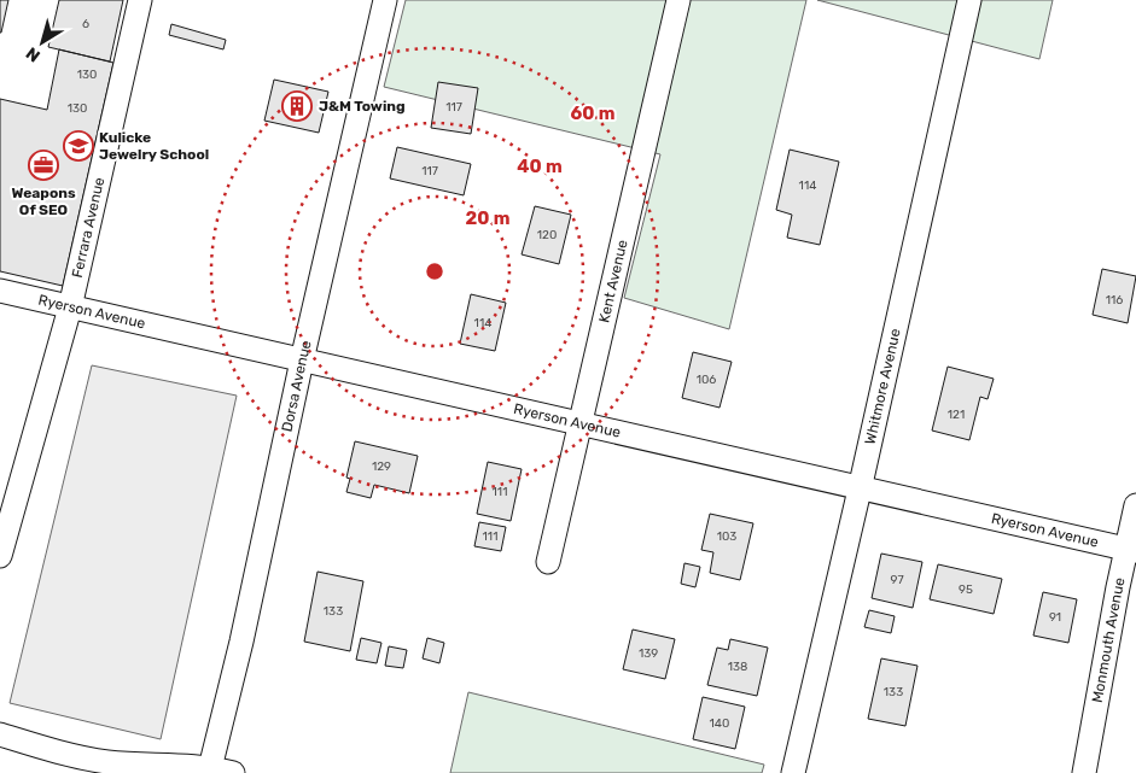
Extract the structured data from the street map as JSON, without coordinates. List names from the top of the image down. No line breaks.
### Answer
{"streets":{"street":["Ferrara Avenue","Kent Avenue","Ryerson Avenue","Dorsa Avenue","Whitmore Avenue","Monmouth Avenue"]},"crossings":[["Ferrara Avenue","Ryerson Avenue"],["Kent Avenue","Ryerson Avenue"],["Ryerson Avenue","Dorsa Avenue"],["Ryerson Avenue","Whitmore Avenue"],["Ryerson Avenue","Monmouth Avenue"]],"places":{"building":["J&M Towing"],"school or university":["Kulicke Jewelry School"],"office":["Weapons Of SEO"]},"house_numbers":["6","130","117","130","117","114","120","116","114","106","121","129","111","111","103","97","95","133","91","139","138","133","140"],"north":"bottom left","rings":["60 m","40 m","20 m"]}
